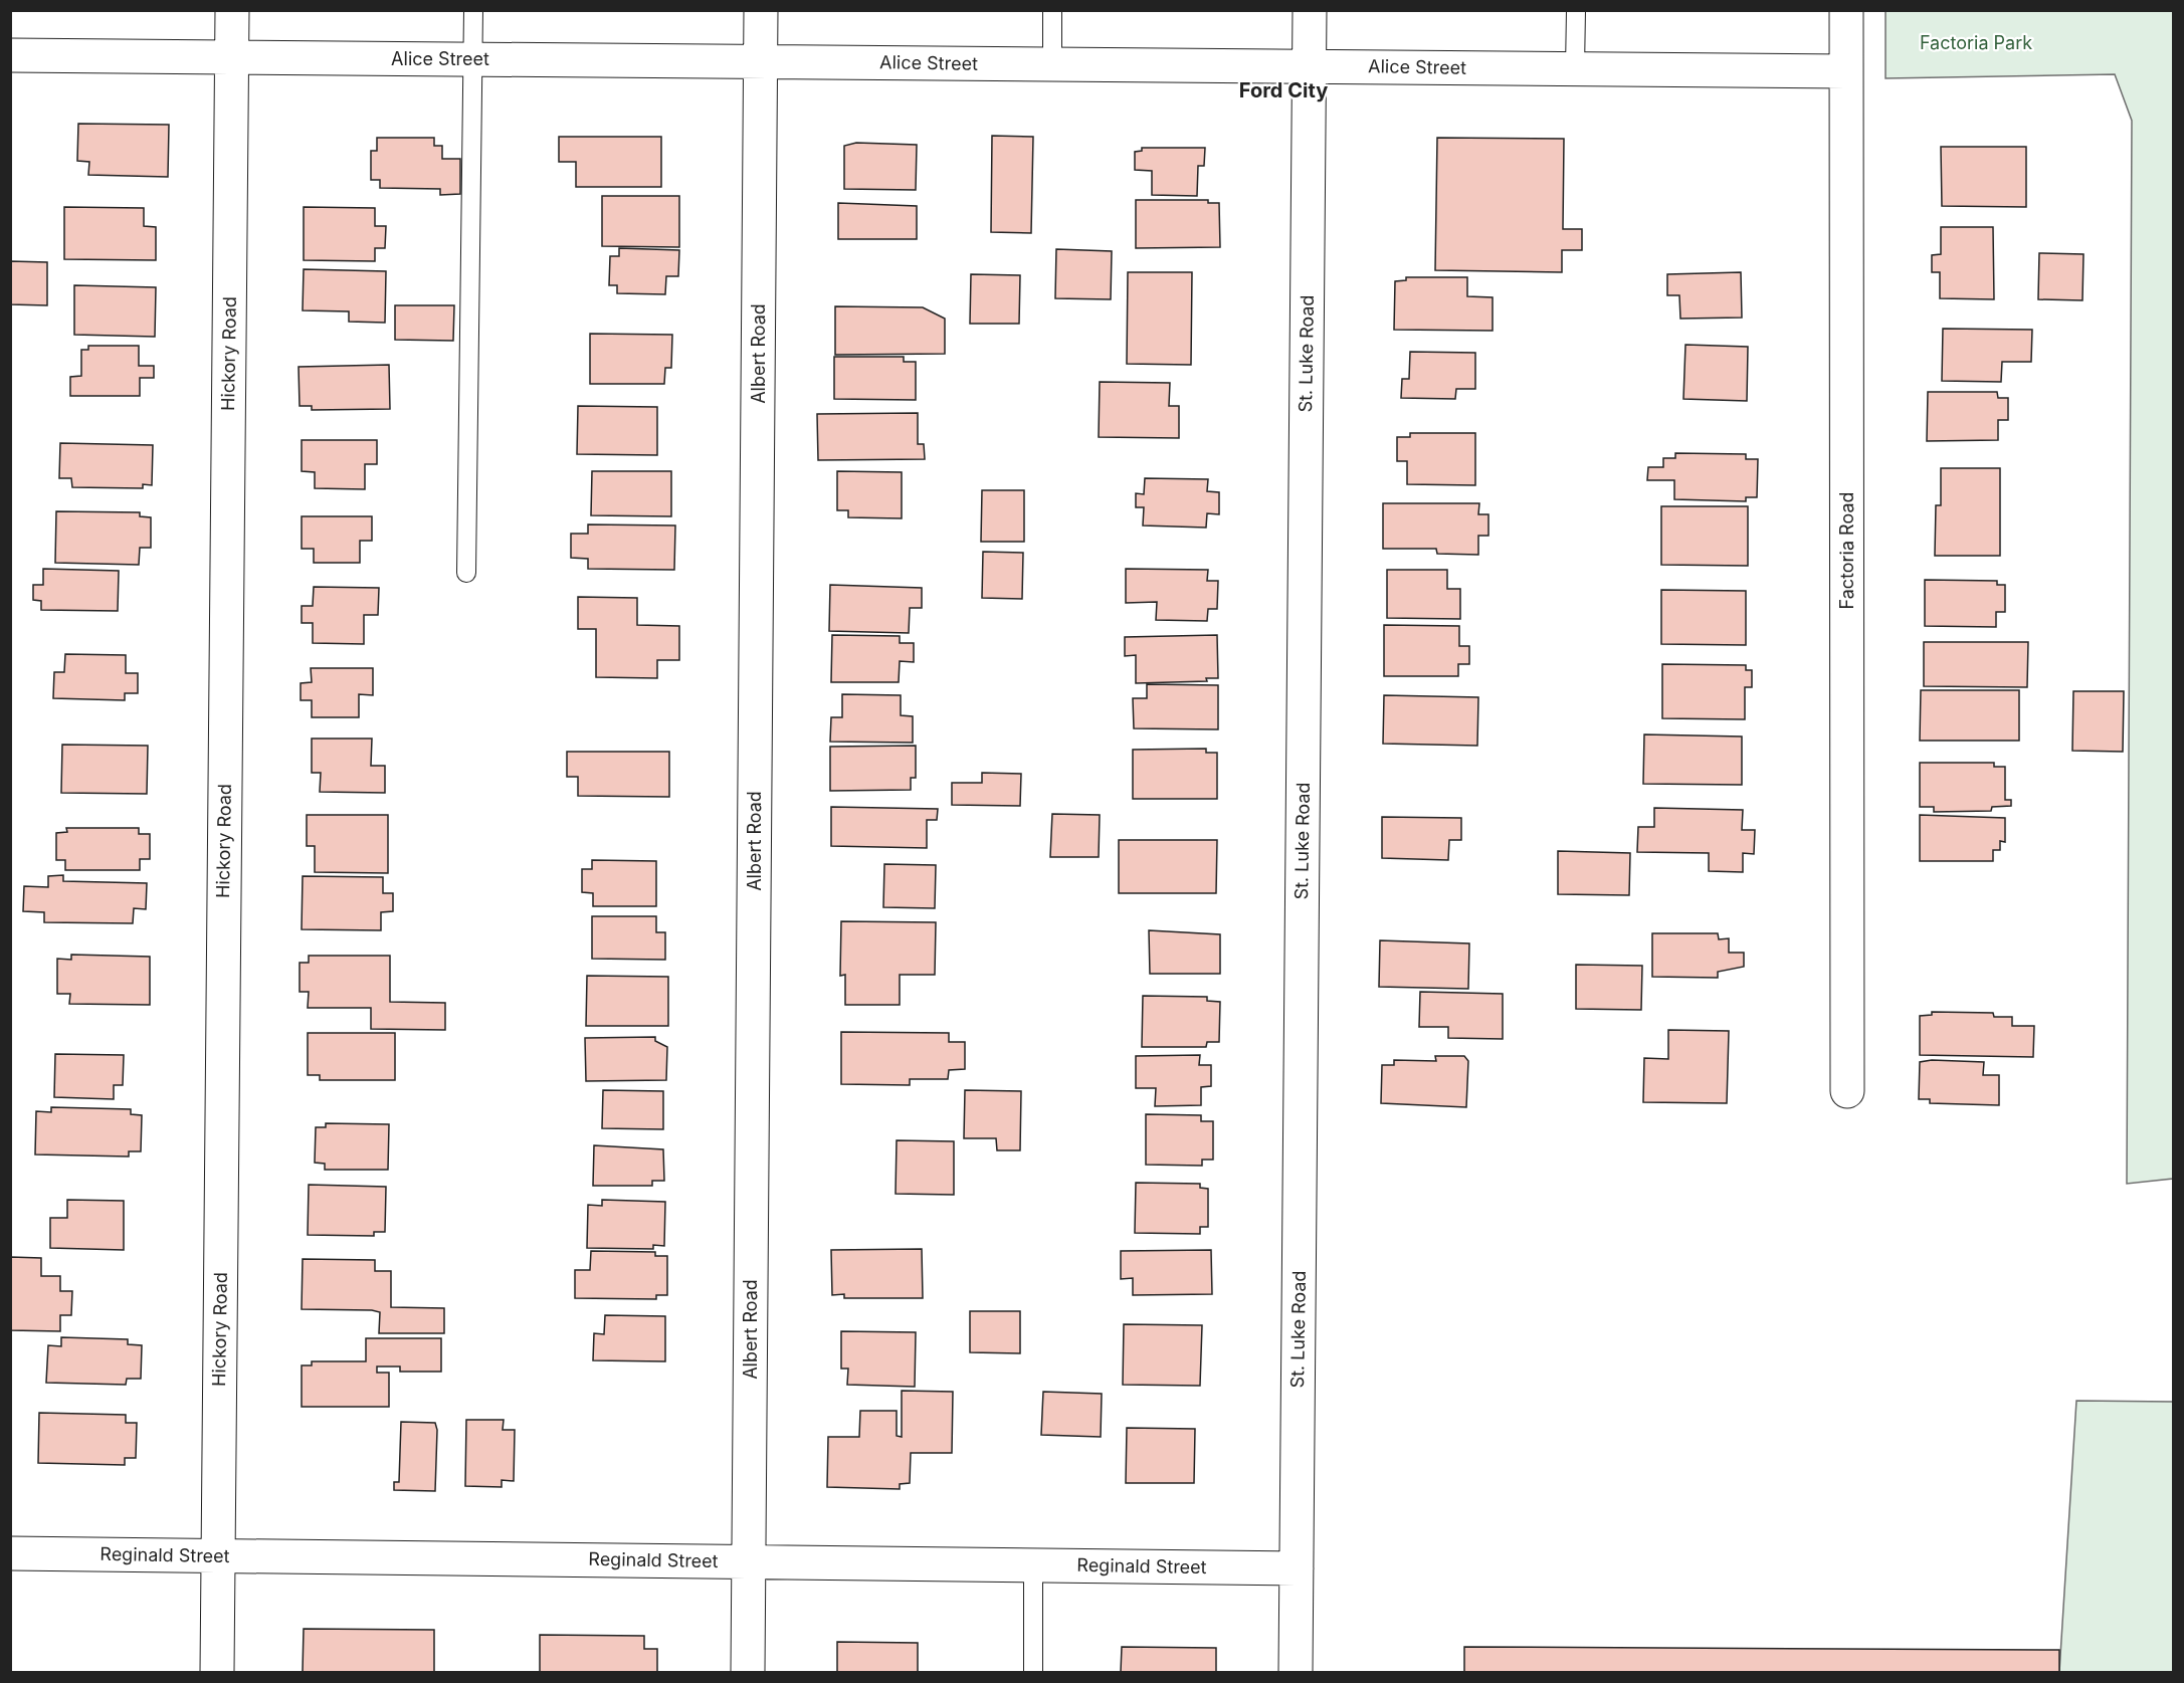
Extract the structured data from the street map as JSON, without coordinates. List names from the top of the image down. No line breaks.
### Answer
{"streets":{"street":["Alice Street","Hickory Road","Albert Road","St. Luke Road","Factoria Road","Reginald Street"]},"crossings":[["Alice Street","Hickory Road"],["Alice Street","Albert Road"],["Alice Street","St. Luke Road"],["Alice Street","Factoria Road"],["Hickory Road","Reginald Street"],["Albert Road","Reginald Street"],["St. Luke Road","Reginald Street"]],"districts":["Ford City"],"parks":["Factoria Park"]}
